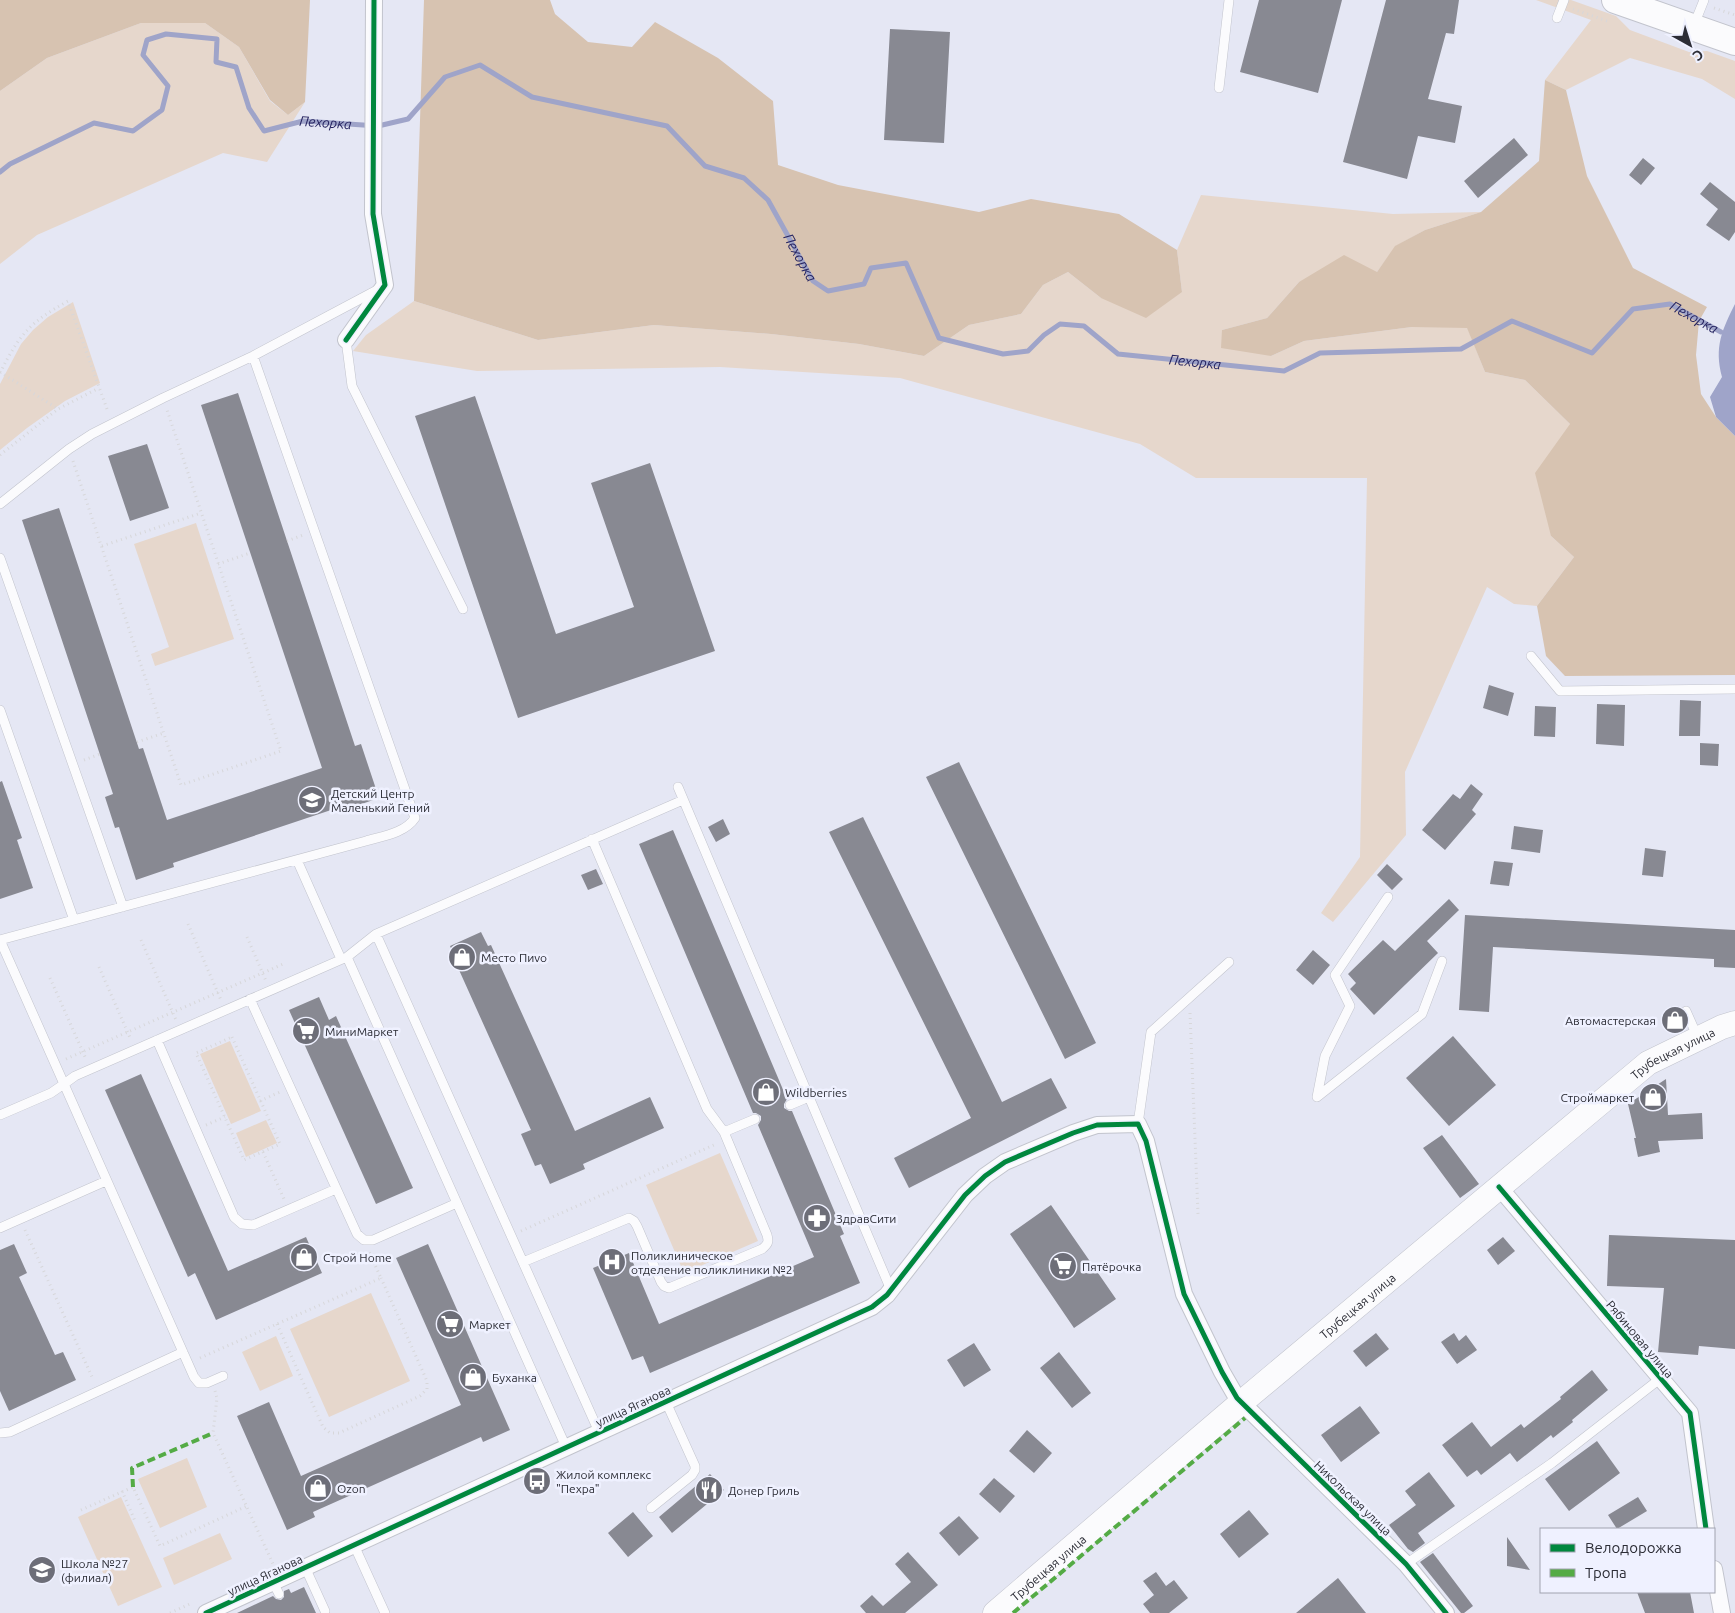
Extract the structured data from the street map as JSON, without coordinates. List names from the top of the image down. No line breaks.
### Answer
{"streets":{"main road":["Трубецкая улица"],"street":["Рябиновая улица","улица Яганова","Никольская улица"]},"crossings":[["Трубецкая улица","Рябиновая улица"],["Трубецкая улица","Никольская улица"],["улица Яганова","Никольская улица"]],"water":["Пехорка"],"places":{"school or university":["Детский Центр Маленький Гений","Школа №27 (филиал)"],"shop":["Место Пиvо","Автомастерская","Wildberries","Строймаркет","Строй Home","Буханка","Ozon"],"supermarket":["МиниМаркет","Пятёрочка","Маркет"],"pharmacy":["ЗдравСити"],"hospital":["Поликлиническое отделение поликлиники №2"],"bus stop":["Жилой комплекс \"Пехра\""],"restaurant":["Донер Гриль"]},"legend":["Велодорожка","Тропа"],"north":"bottom right"}
